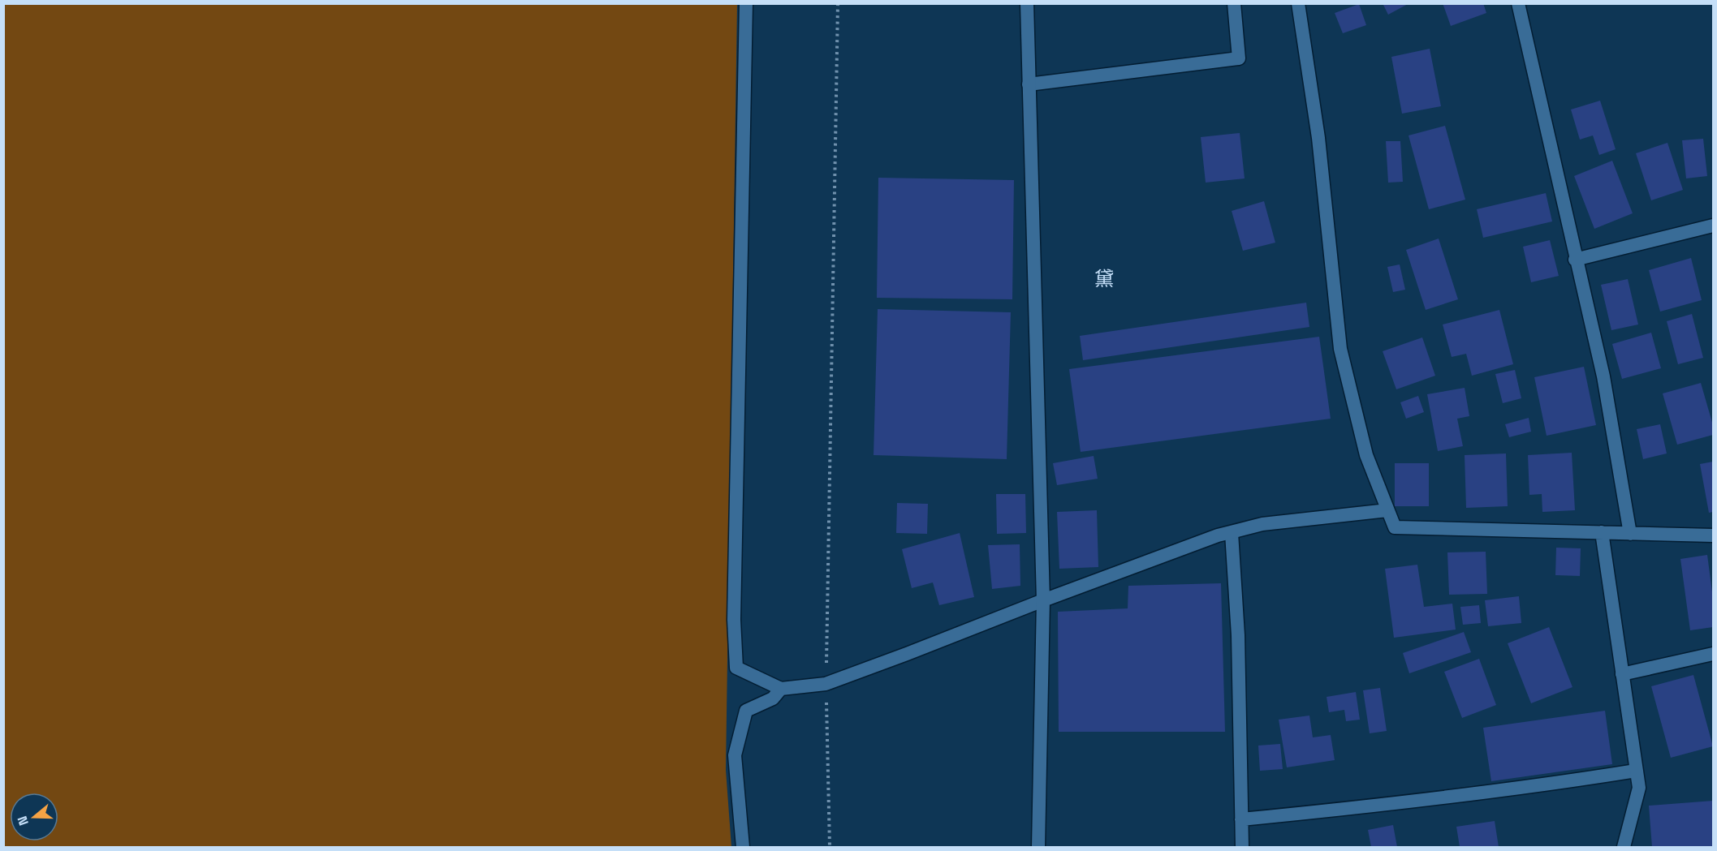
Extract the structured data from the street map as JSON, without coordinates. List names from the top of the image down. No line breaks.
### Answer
{"districts":["黛"],"north":"left"}
